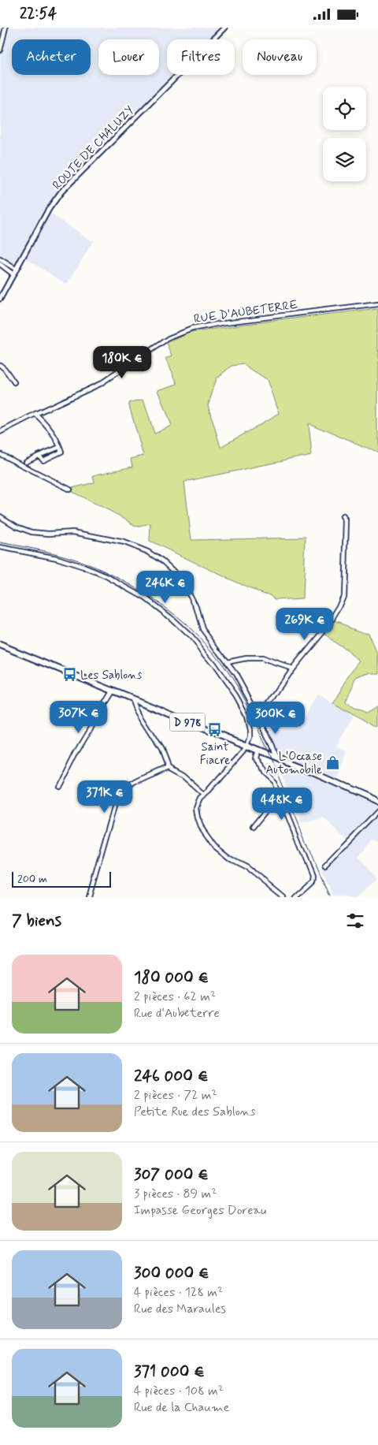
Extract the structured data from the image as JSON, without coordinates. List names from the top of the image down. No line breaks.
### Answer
{"streets":{"main road":["D 978"],"street":["ROUTE DE CHALUZY","RUE D'AUBETERRE"]},"places":{"bus stop":["Les Sablons","Saint Fiacre"],"shop":["L'Occase Automobile"]},"scale_bar":"200 m","page":{"status":"22:54","chip":["Acheter","Louer","Filtres","Nouveau"],"price":["180K €","246K €","269K €","307K €","300K €","371K €","448K €"],"scale":"200 m","heading":"7 biens","list":[{"name":"180 000 €","note":"2 pièces · 62 m² · Rue d'Aubeterre"},{"name":"246 000 €","note":"2 pièces · 72 m² · Petite Rue des Sablons"},{"name":"307 000 €","note":"3 pièces · 89 m² · Impasse Georges Doreau"},{"name":"300 000 €","note":"4 pièces · 128 m² · Rue des Maraules"},{"name":"371 000 €","note":"4 pièces · 108 m² · Rue de la Chaume"}]}}
